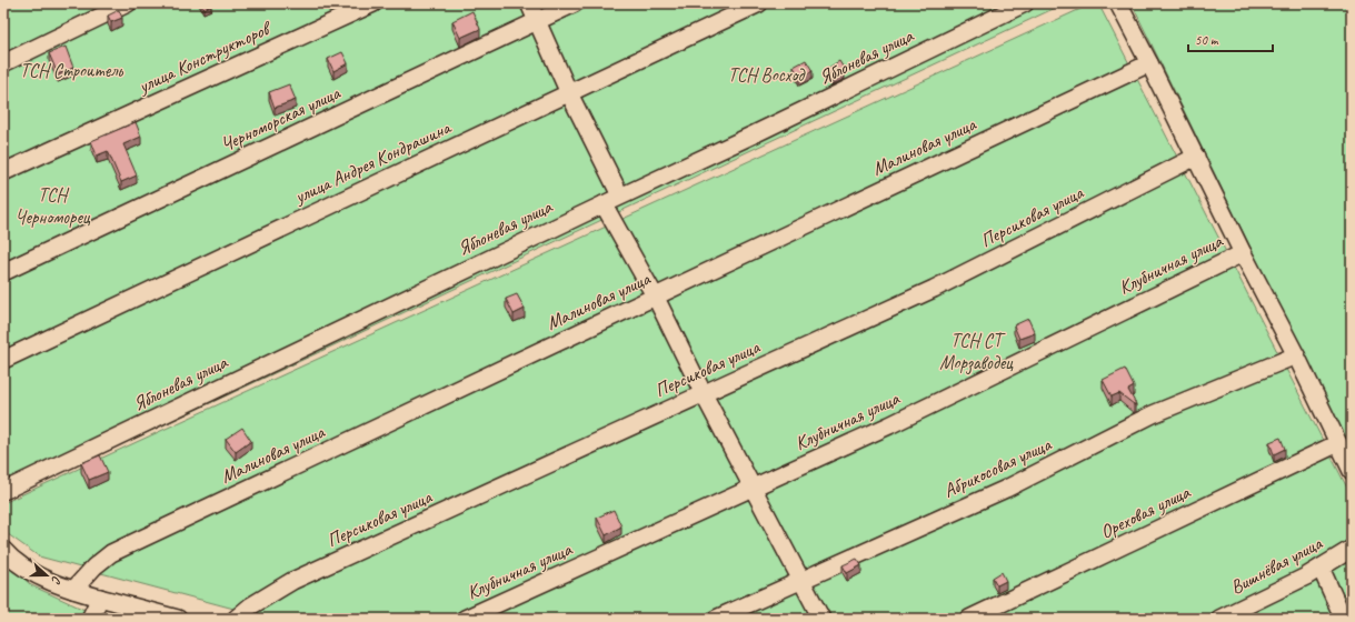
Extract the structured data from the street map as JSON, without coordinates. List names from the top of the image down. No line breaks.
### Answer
{"streets":{"street":["Яблоневая улица","улица Конструкторов","Черноморская улица","Малиновая улица","улица Андрея Кондрашина","Персиковая улица","Клубничная улица","Абрикосовая улица","Ореховая улица","Вишнёвая улица"]},"parks":["ТСН Строитель","ТСН Восход","ТСН Черноморец","ТСН СТ Морзаводец"],"scale_bar":"50 m","north":"right"}
